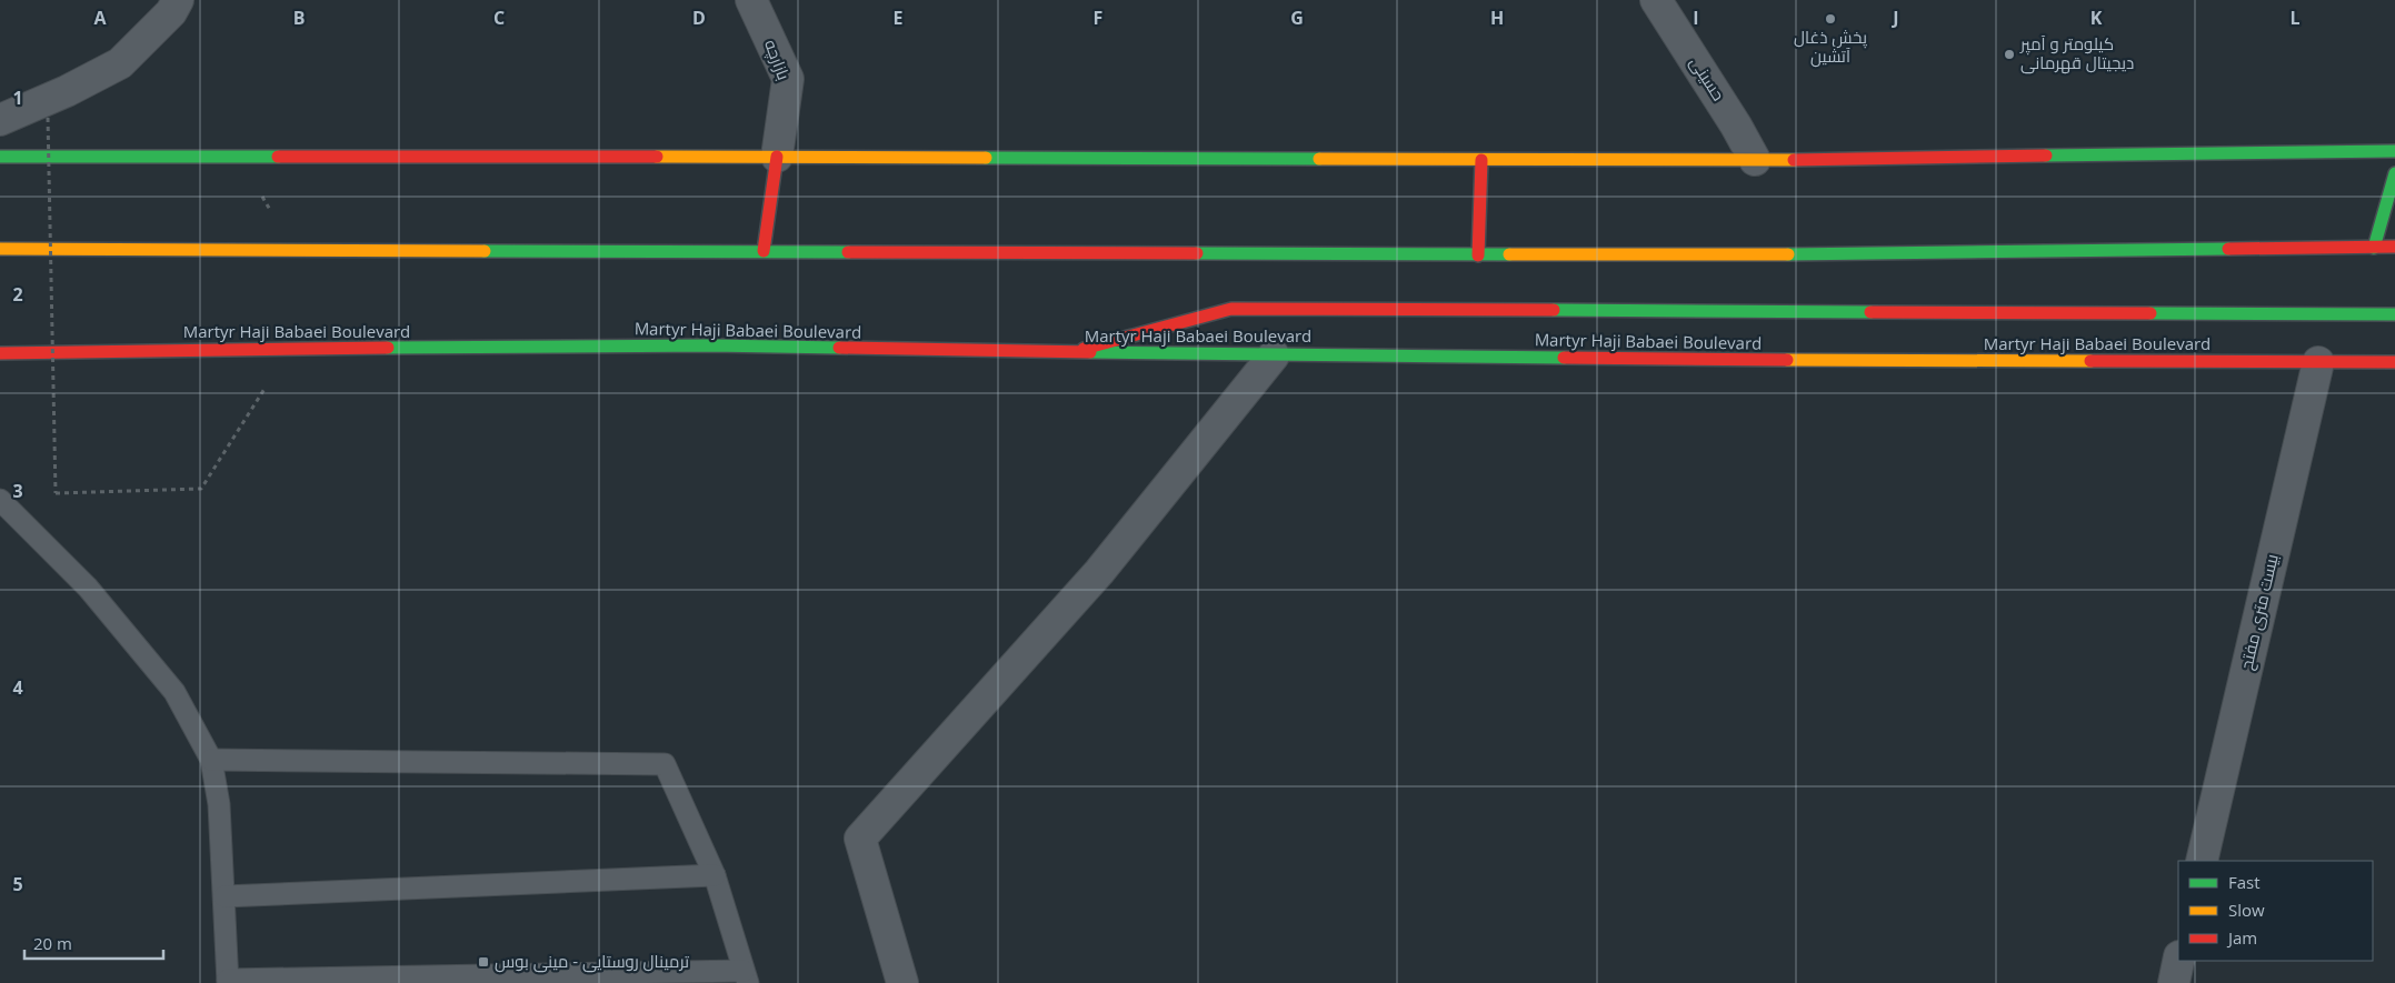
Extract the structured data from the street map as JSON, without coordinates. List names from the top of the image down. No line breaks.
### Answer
{"streets":{"main road":["Martyr Haji Babaei Boulevard"],"street":["بازارچه","حسینی","بیست متری مفتح"]},"crossings":[["Martyr Haji Babaei Boulevard","بیست متری مفتح"]],"places":{"other":["پخش ذغال آتشین","کیلومتر و آمپر دیجیتال قهرمانی"],"transit":["ترمینال روستایی - مینی بوس"]},"legend":["Fast","Slow","Jam"],"scale_bar":"20 m","grid":{"columns":["A","B","C","D","E","F","G","H","I","J","K","L"],"rows":["1","2","3","4","5"]}}
